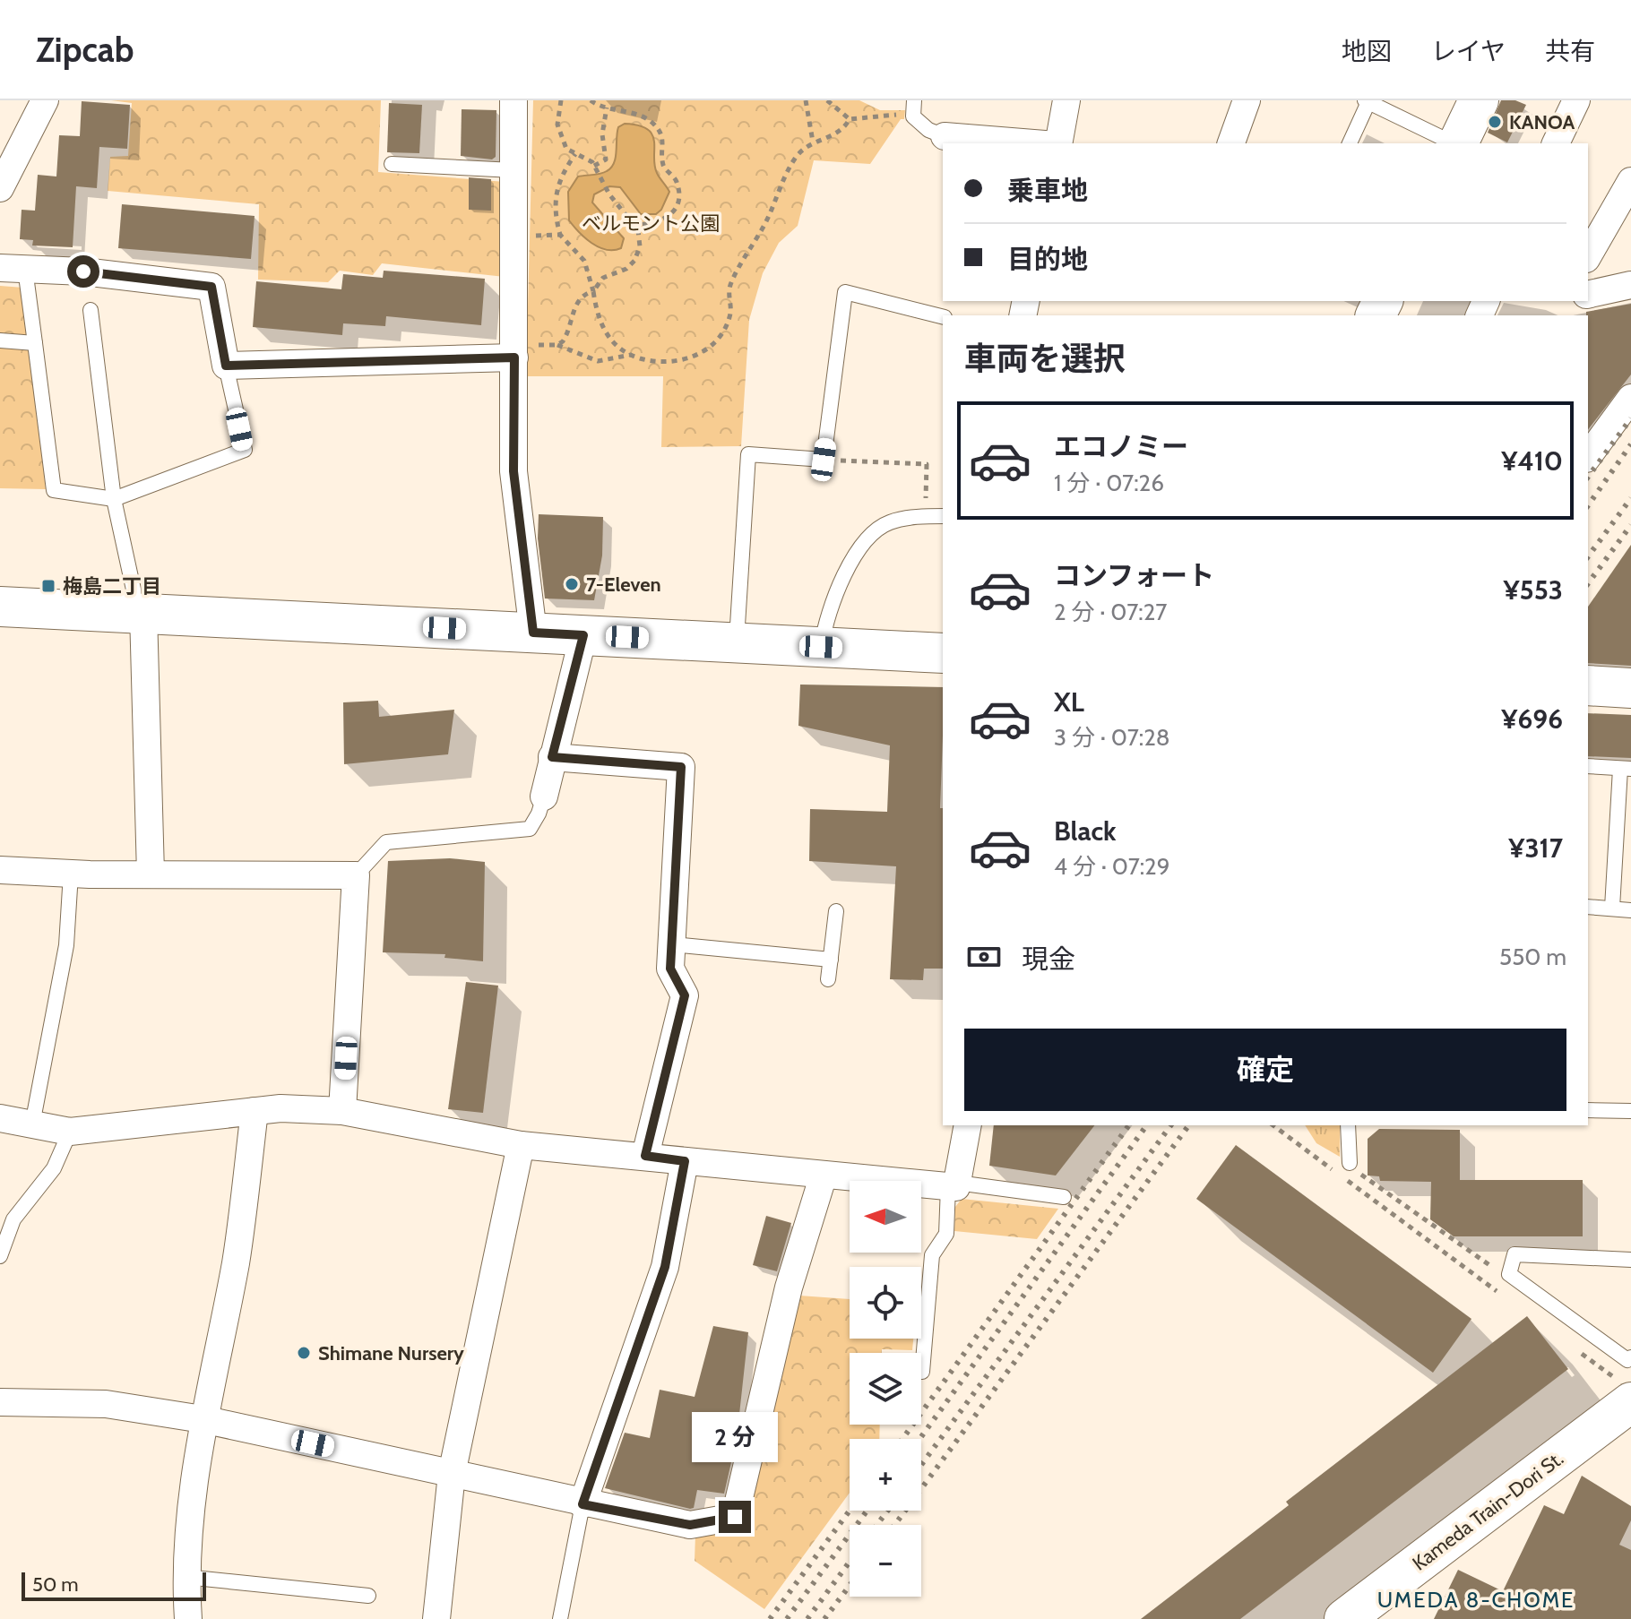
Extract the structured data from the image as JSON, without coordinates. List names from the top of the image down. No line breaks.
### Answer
{"streets":{"street":["Kameda Train-Dori St."]},"districts":["UMEDA 8-CHOME"],"parks":["ベルモント公園"],"places":{"other":["KANOA","7-Eleven","Shimane Nursery"],"transit":["梅島二丁目"]},"scale_bar":"50 m","north":"left","page":{"header":"Zipcab","nav":["地図","レイヤ","共有"],"banner":["乗車地","目的地"],"heading":"車両を選択","list":[{"name":"エコノミー","note":"1 分 · 07:26","value":"¥410"},{"name":"コンフォート","note":"2 分 · 07:27","value":"¥553"},{"name":"XL","note":"3 分 · 07:28","value":"¥696"},{"name":"Black","note":"4 分 · 07:29","value":"¥317"}],"pay":["現金","550 m"],"buttons":"確定","map_buttons":["+","−"],"bubble":"2 分","scale":"50 m"}}
